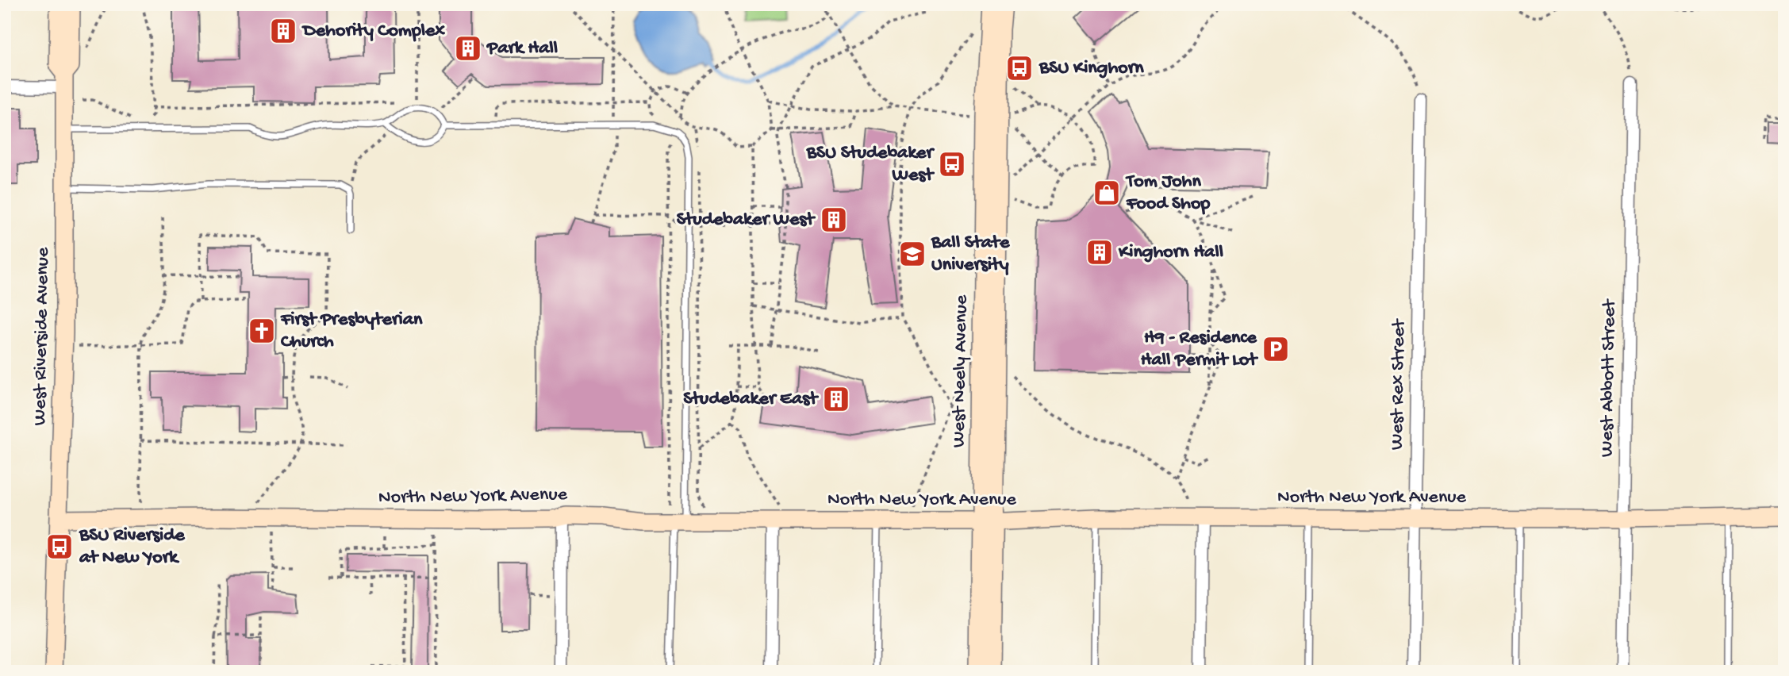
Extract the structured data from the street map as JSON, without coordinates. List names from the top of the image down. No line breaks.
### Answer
{"streets":{"street":["West Riverside Avenue","West Neely Avenue","West Abbott Street","West Rex Street","North New York Avenue"]},"crossings":[["West Riverside Avenue","North New York Avenue"],["West Neely Avenue","North New York Avenue"],["West Abbott Street","North New York Avenue"],["West Rex Street","North New York Avenue"]],"places":{"building":["Dehority Complex","Park Hall","Studebaker West","Kinghorn Hall","Studebaker East"],"bus stop":["BSU Kinghorn","BSU Studebaker West","BSU Riverside at New York"],"shop":["Tom John Food Shop"],"school or university":["Ball State University"],"church":["First Presbyterian Church"],"parking":["H9 - Residence Hall Permit Lot"]}}
